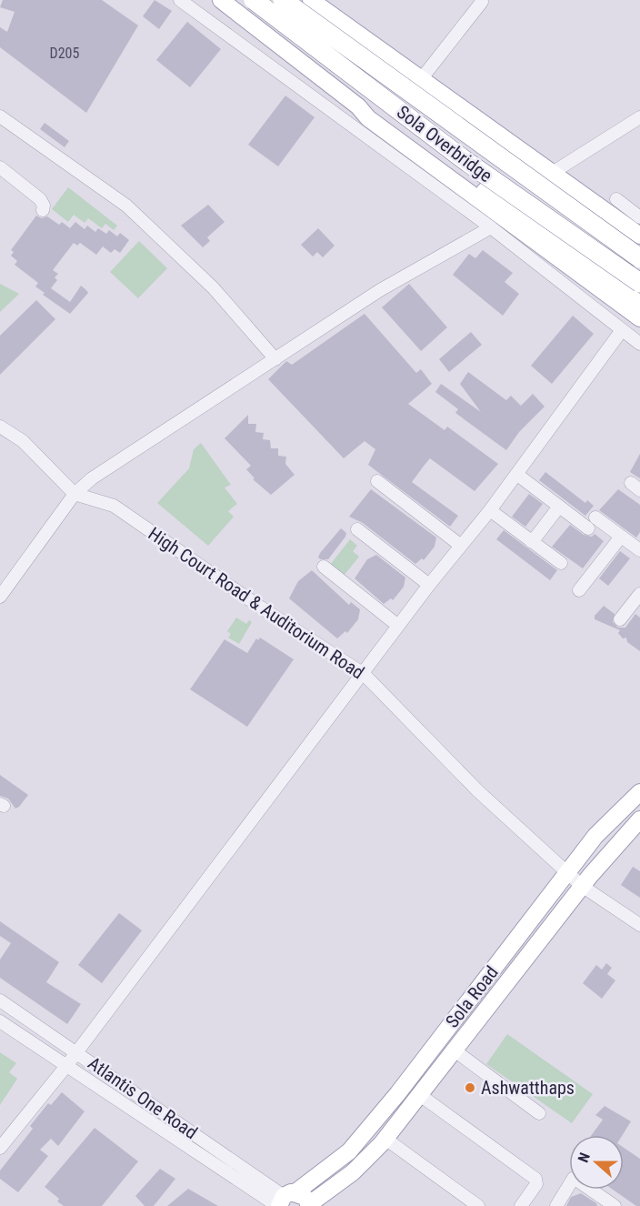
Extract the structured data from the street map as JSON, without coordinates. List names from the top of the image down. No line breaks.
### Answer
{"streets":{"highway":["Sola Overbridge"],"main road":["Sola Road"],"street":["High Court Road & Auditorium Road","Atlantis One Road"]},"crossings":[["High Court Road & Auditorium Road","Sola Road"],["Sola Road","Atlantis One Road"]],"places":["Ashwatthaps"],"house_numbers":["D205"],"north":"left"}
